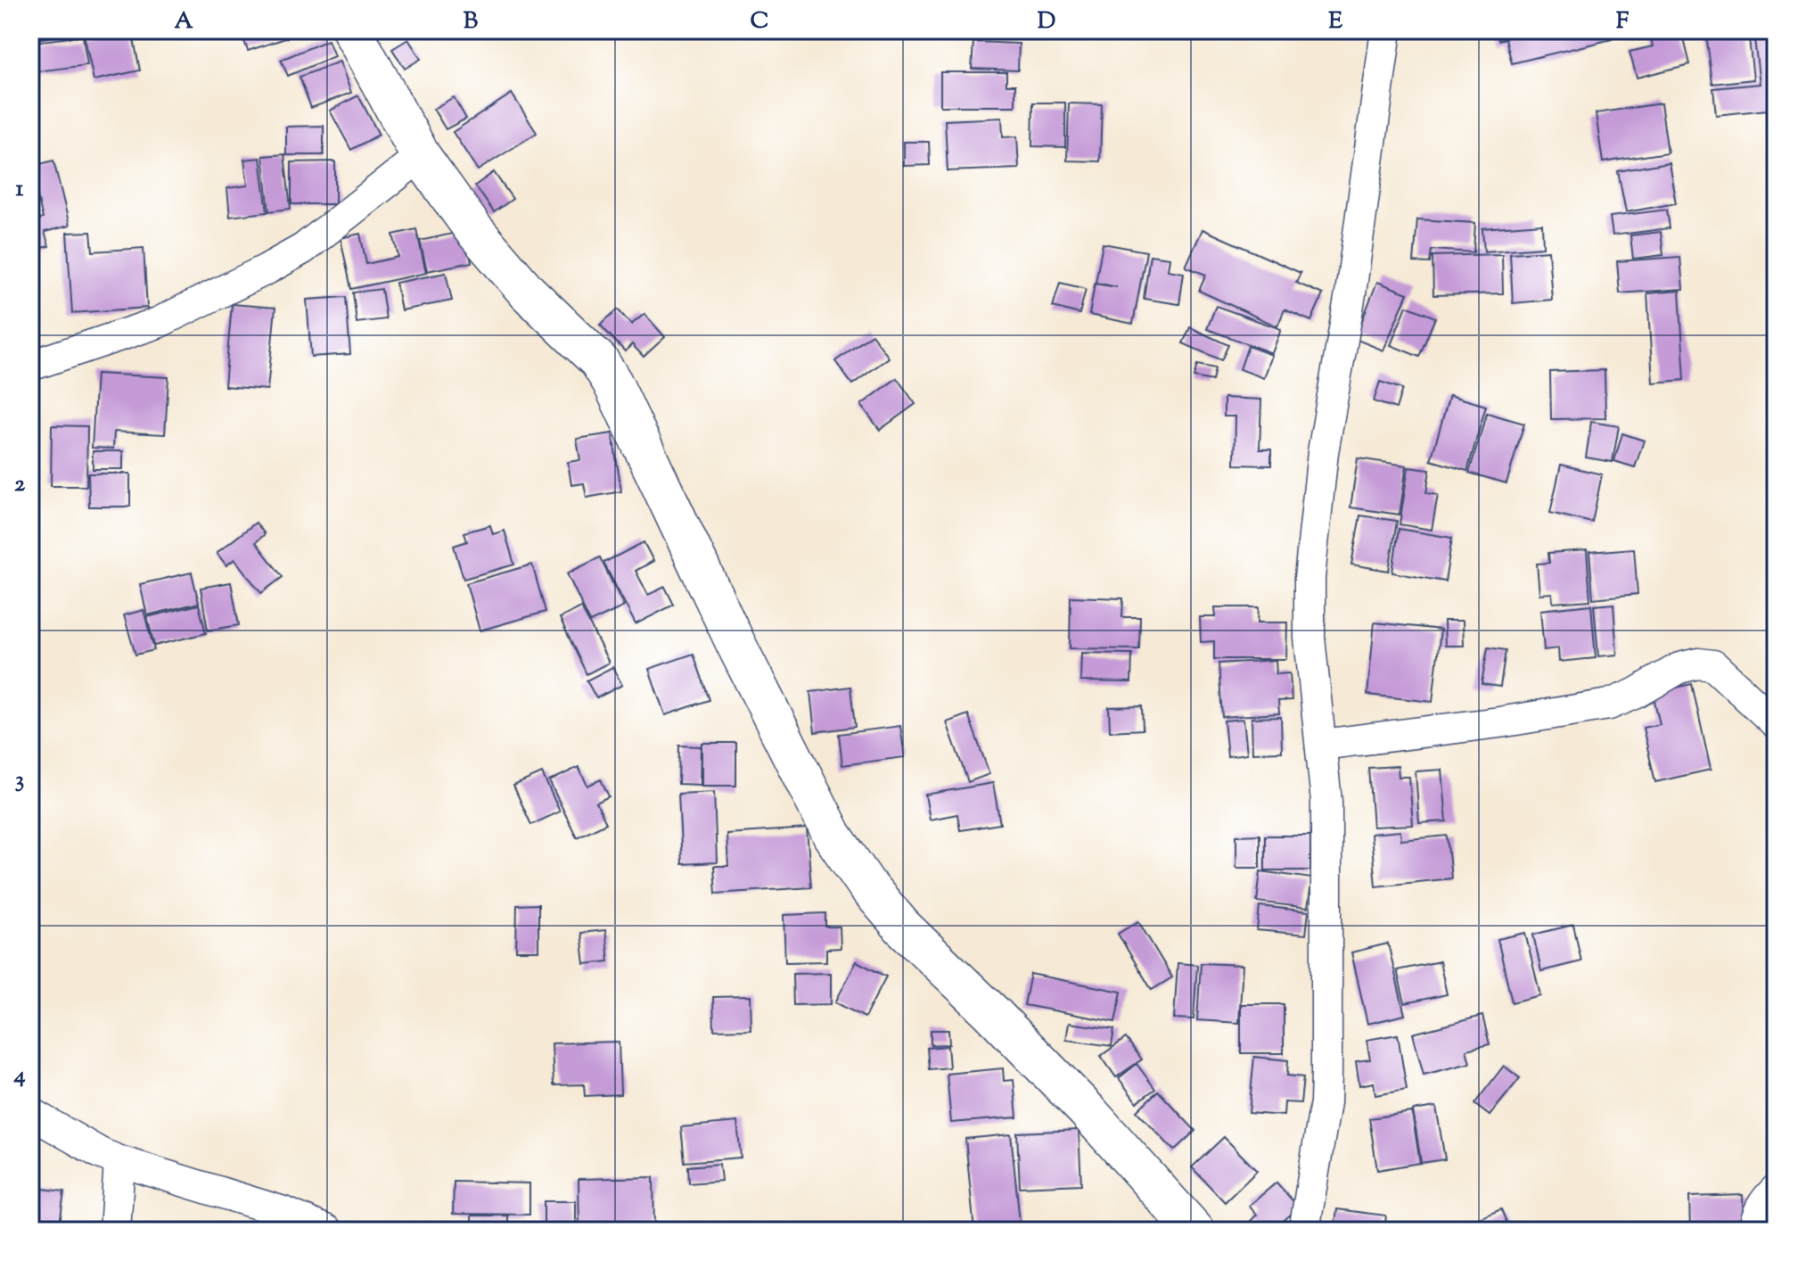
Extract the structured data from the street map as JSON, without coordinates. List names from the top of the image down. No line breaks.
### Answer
{"grid":{"columns":["A","B","C","D","E","F"],"rows":["1","2","3","4"]}}
